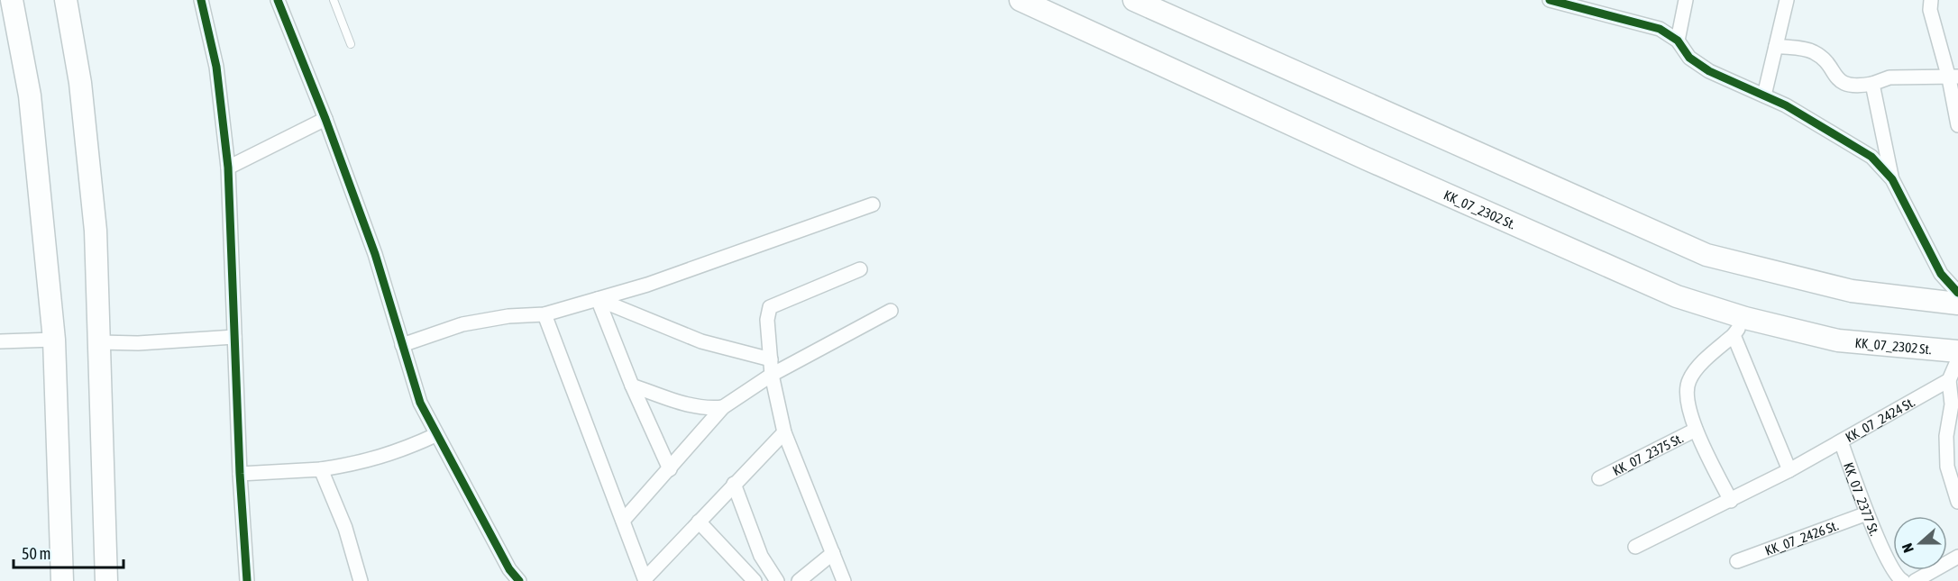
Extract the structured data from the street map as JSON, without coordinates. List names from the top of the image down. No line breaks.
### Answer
{"streets":{"main road":["KK_07_2302 St."],"street":["KK_07_2424 St.","KK_07_2375 St.","KK_07_2377 St.","KK_07_2426 St."]},"crossings":[["KK_07_2302 St.","KK_07_2375 St."],["KK_07_2424 St.","KK_07_2375 St."],["KK_07_2424 St.","KK_07_2377 St."],["KK_07_2377 St.","KK_07_2426 St."]],"scale_bar":"50 m","north":"left"}
